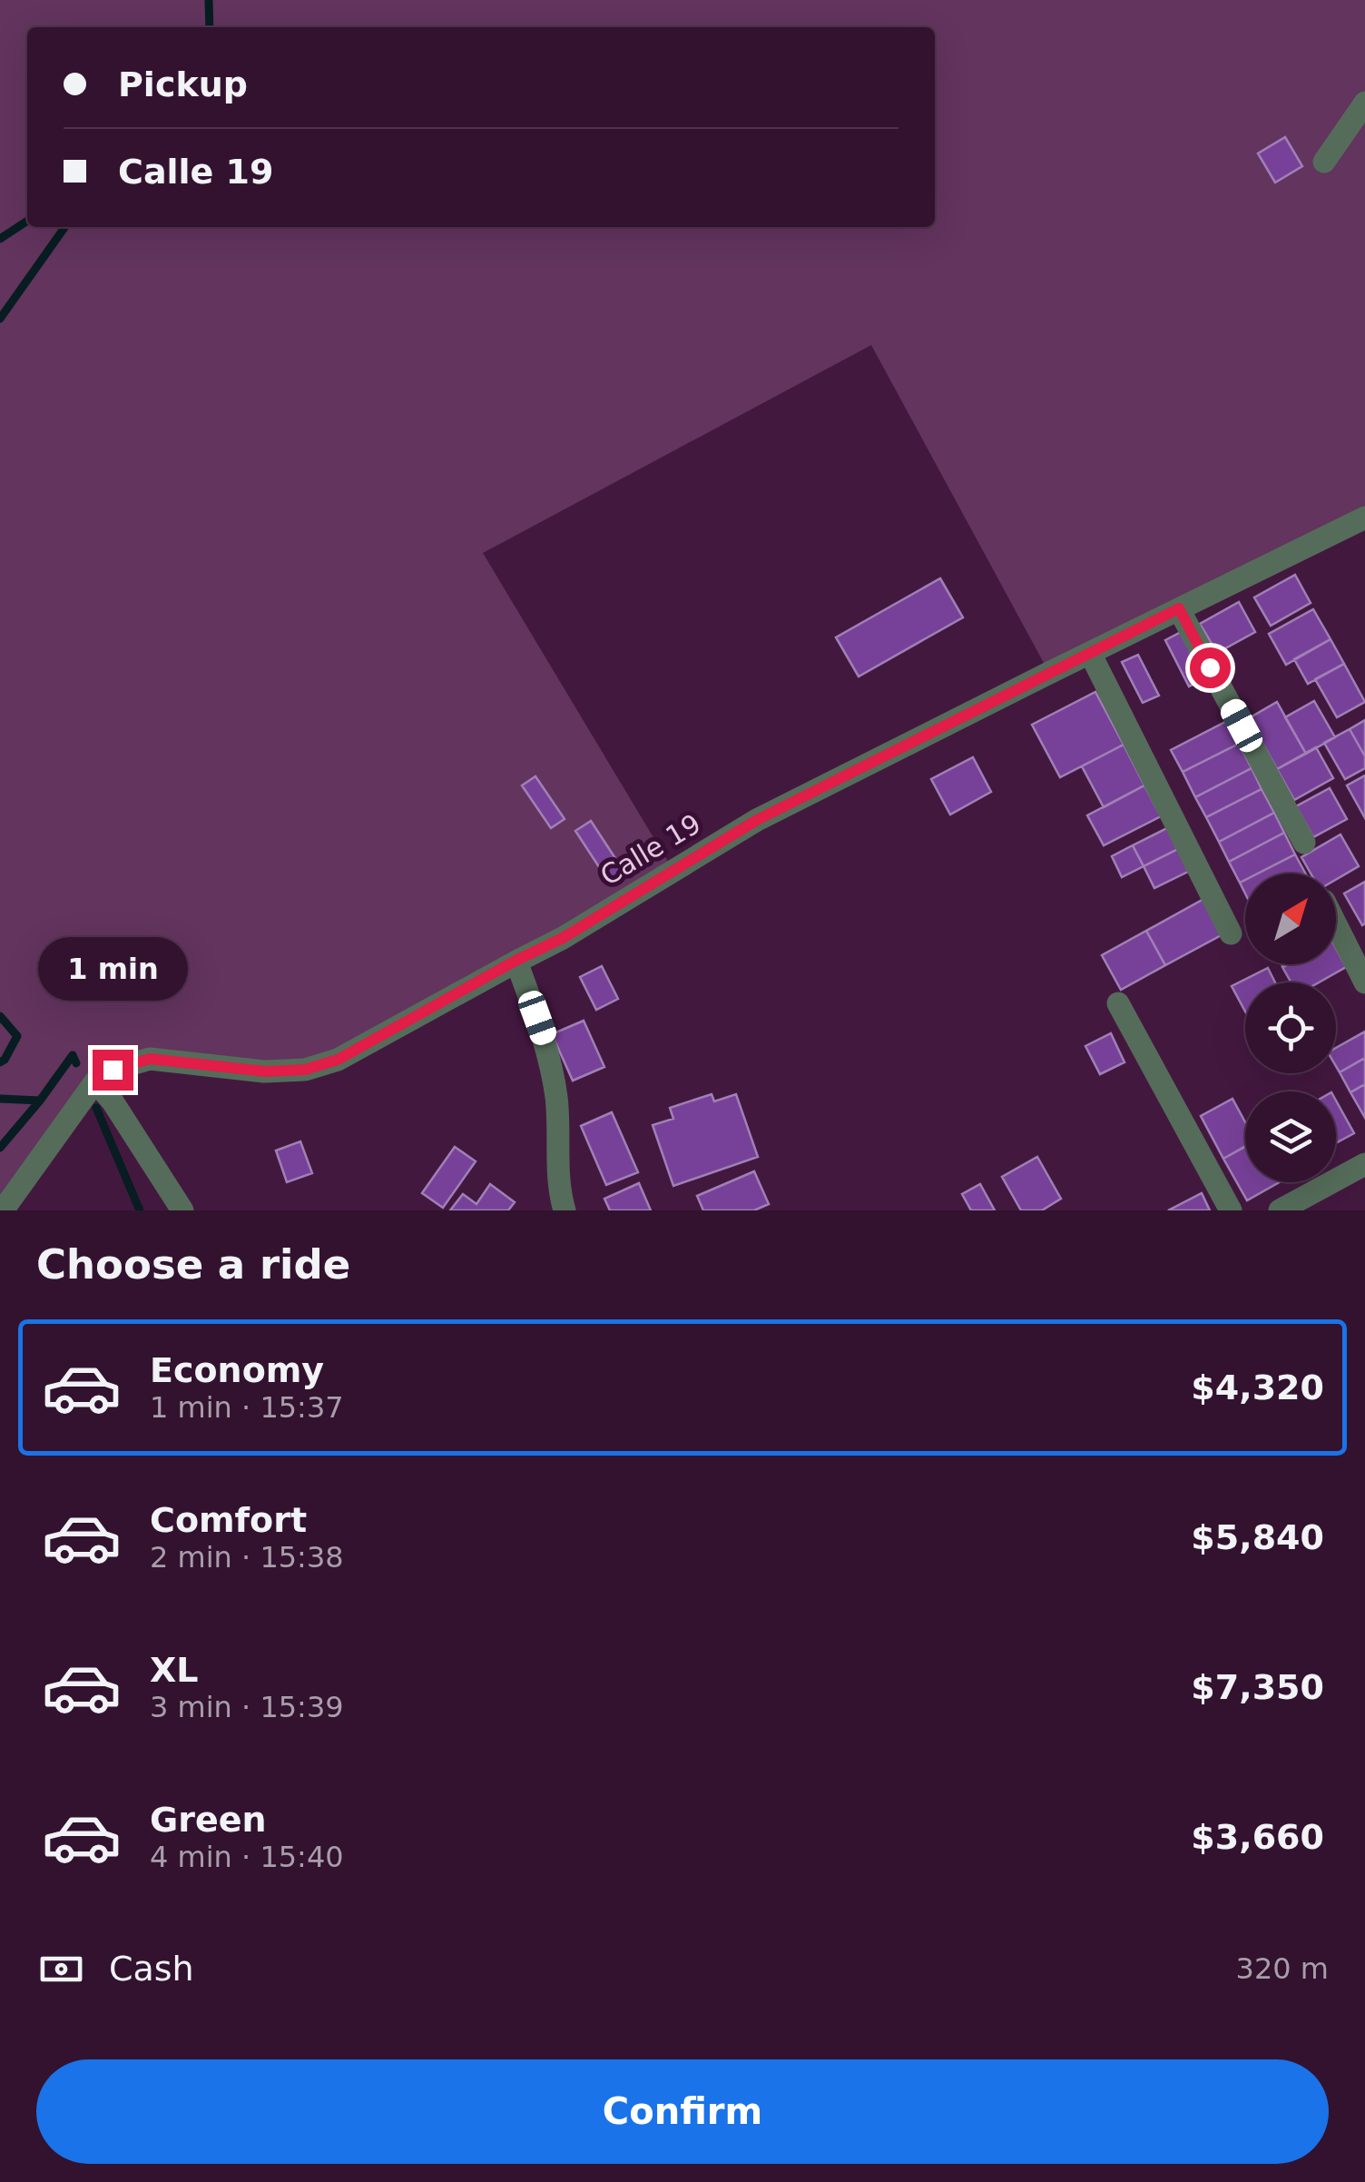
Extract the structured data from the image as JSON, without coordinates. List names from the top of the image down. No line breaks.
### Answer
{"streets":{"street":["Calle 19"]},"north":"top right","page":{"banner":["Pickup","Calle 19"],"bubble":"1 min","heading":"Choose a ride","list":[{"name":"Economy","note":"1 min · 15:37","value":"$4,320"},{"name":"Comfort","note":"2 min · 15:38","value":"$5,840"},{"name":"XL","note":"3 min · 15:39","value":"$7,350"},{"name":"Green","note":"4 min · 15:40","value":"$3,660"}],"pay":["Cash","320 m"],"buttons":"Confirm"}}
